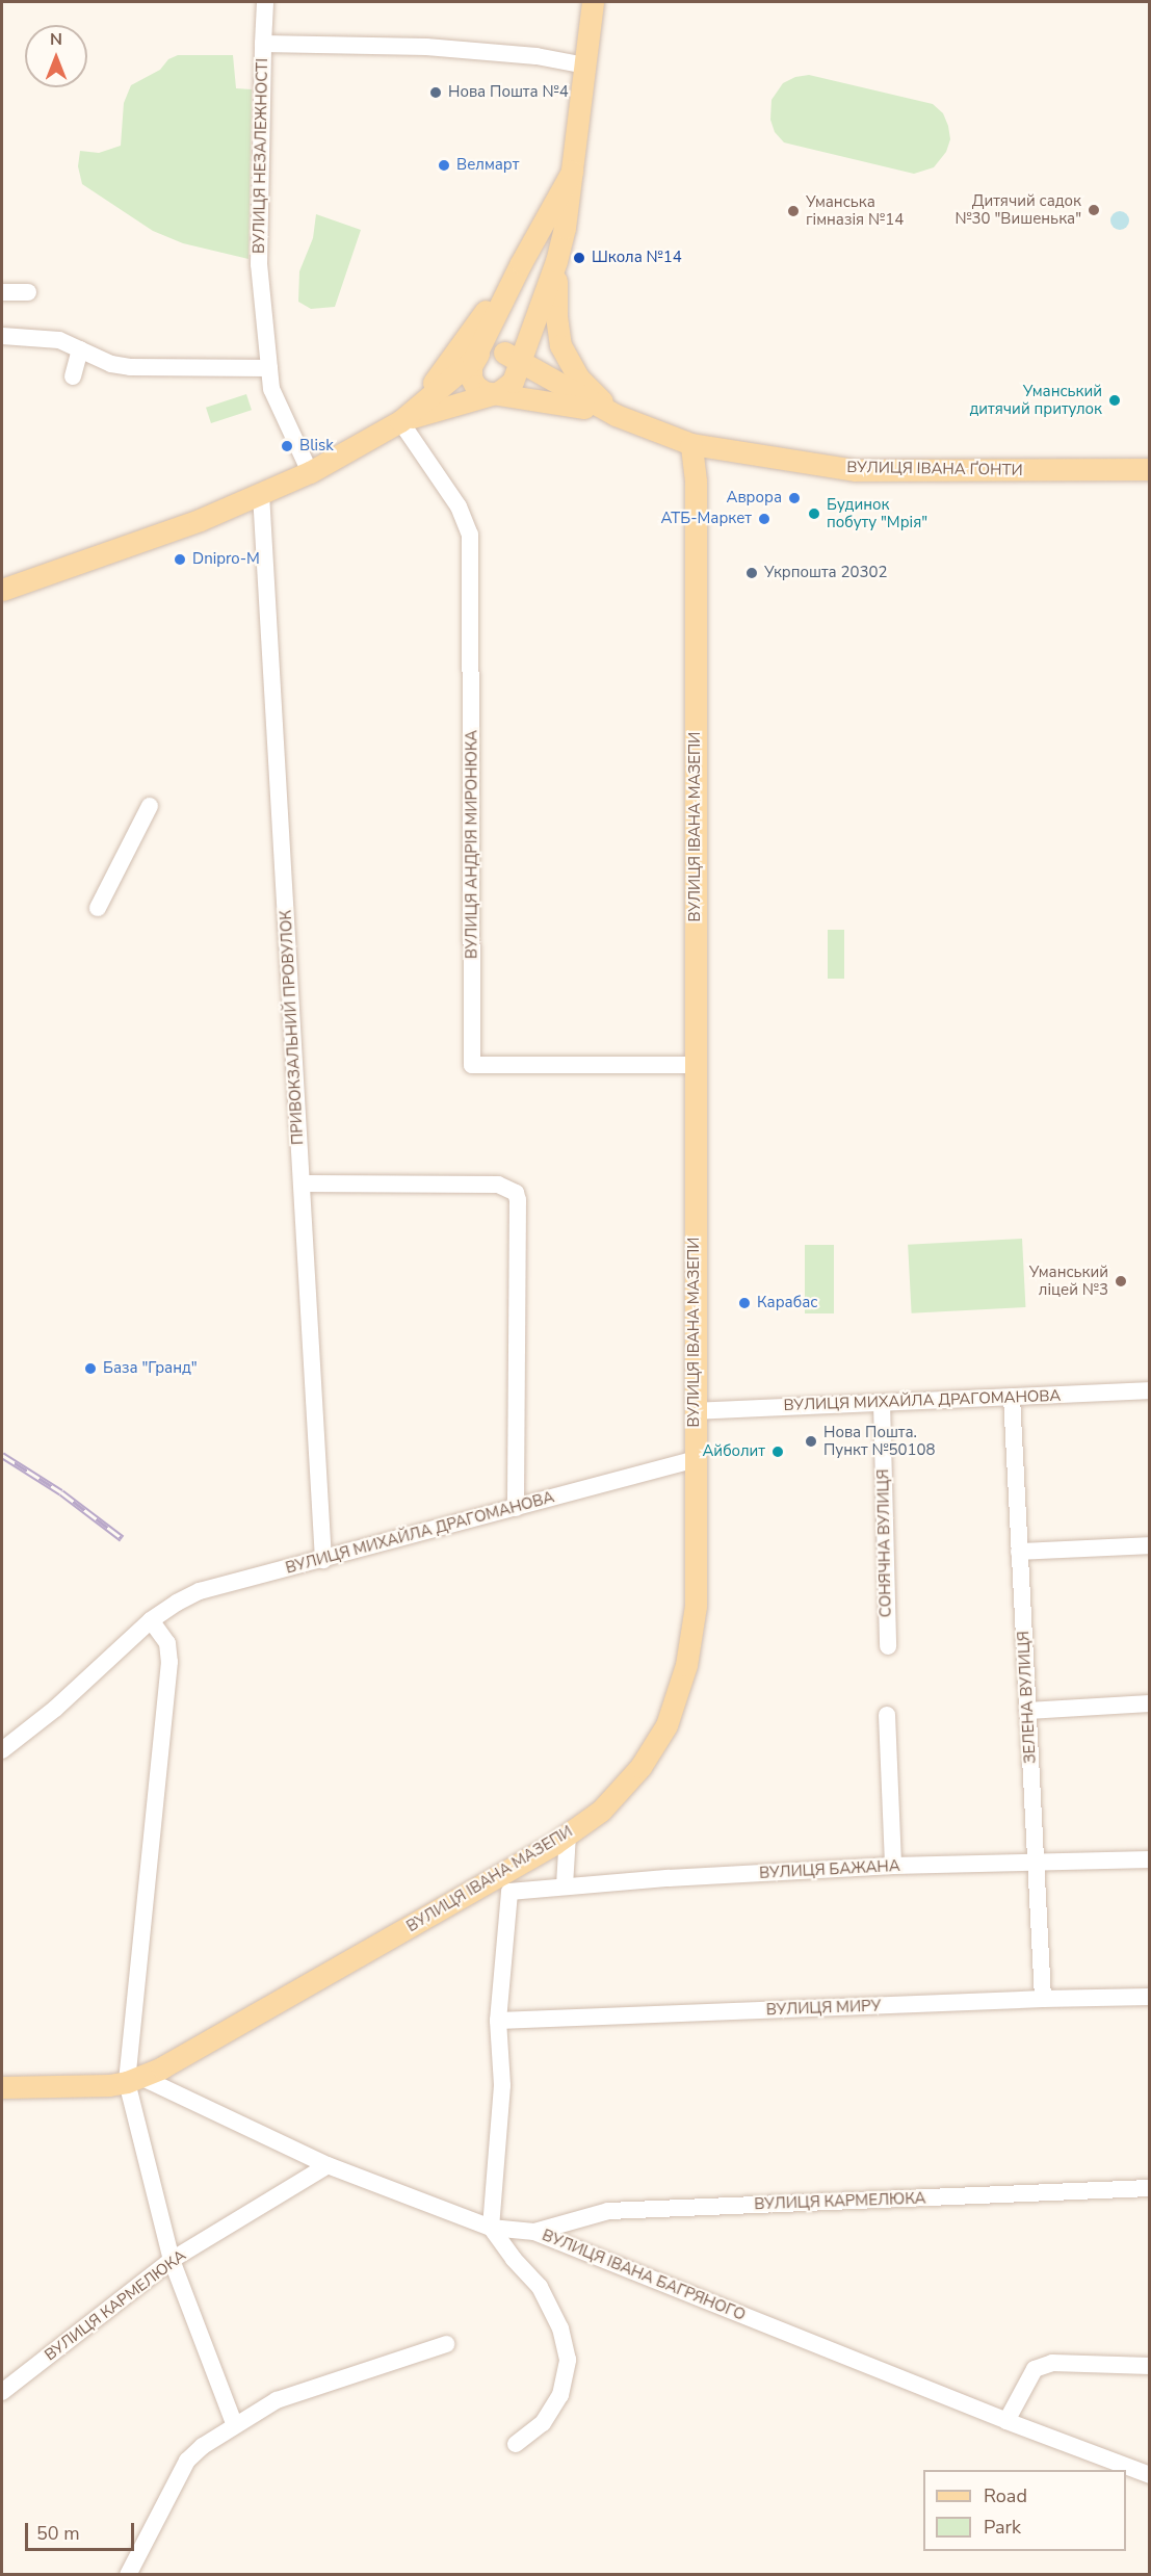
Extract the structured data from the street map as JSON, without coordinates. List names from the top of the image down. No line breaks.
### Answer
{"streets":{"main road":["ВУЛИЦЯ ІВАНА ҐОНТИ","ВУЛИЦЯ ІВАНА МАЗЕПИ"],"street":["ВУЛИЦЯ НЕЗАЛЕЖНОСТІ","ВУЛИЦЯ АНДРІЯ МИРОНЮКА","ПРИВОКЗАЛЬНИЙ ПРОВУЛОК","ВУЛИЦЯ МИХАЙЛА ДРАГОМАНОВА","СОНЯЧНА ВУЛИЦЯ","ЗЕЛЕНА ВУЛИЦЯ","ВУЛИЦЯ БАЖАНА","ВУЛИЦЯ МИРУ","ВУЛИЦЯ КАРМЕЛЮКА","ВУЛИЦЯ ІВАНА БАГРЯНОГО"]},"crossings":[["ВУЛИЦЯ ІВАНА ҐОНТИ","ВУЛИЦЯ ІВАНА МАЗЕПИ"],["ВУЛИЦЯ ІВАНА МАЗЕПИ","ВУЛИЦЯ АНДРІЯ МИРОНЮКА"],["ВУЛИЦЯ ІВАНА МАЗЕПИ","ВУЛИЦЯ МИХАЙЛА ДРАГОМАНОВА"],["ВУЛИЦЯ ІВАНА МАЗЕПИ","ВУЛИЦЯ ІВАНА БАГРЯНОГО"],["ПРИВОКЗАЛЬНИЙ ПРОВУЛОК","ВУЛИЦЯ МИХАЙЛА ДРАГОМАНОВА"],["ВУЛИЦЯ МИХАЙЛА ДРАГОМАНОВА","СОНЯЧНА ВУЛИЦЯ"],["ВУЛИЦЯ МИХАЙЛА ДРАГОМАНОВА","ЗЕЛЕНА ВУЛИЦЯ"],["ЗЕЛЕНА ВУЛИЦЯ","ВУЛИЦЯ БАЖАНА"],["ЗЕЛЕНА ВУЛИЦЯ","ВУЛИЦЯ МИРУ"],["ВУЛИЦЯ БАЖАНА","ВУЛИЦЯ МИРУ"],["ВУЛИЦЯ КАРМЕЛЮКА","ВУЛИЦЯ ІВАНА БАГРЯНОГО"]],"places":["Нова Пошта №4","Велмарт","Дитячий садок №30 \"Вишенька\"","Уманська гімназія №14","Школа №14","Уманський дитячий притулок","Blisk","Аврора","Будинок побуту \"Мрія\"","АТБ-Маркет","Dnipro-M","Укрпошта 20302","Уманський ліцей №3","Карабас","База \"Гранд\"","Нова Пошта. Пункт №50108","Айболит"],"legend":["Road","Park"],"scale_bar":"50 m","north":"top"}
